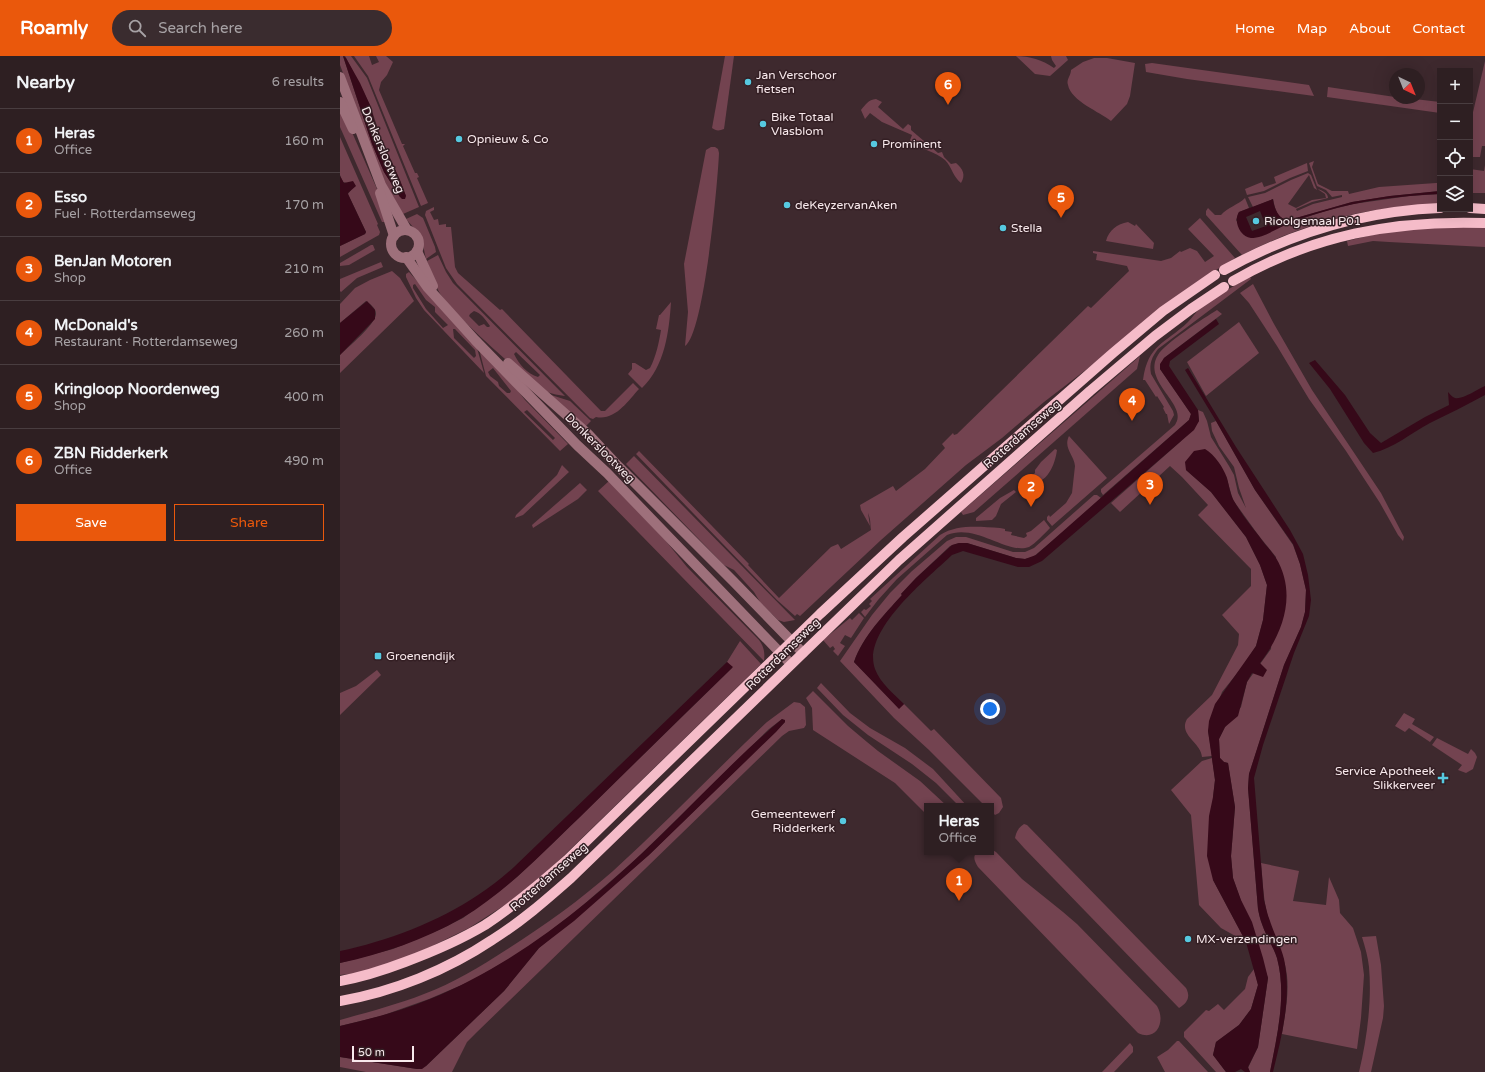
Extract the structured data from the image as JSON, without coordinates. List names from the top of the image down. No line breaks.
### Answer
{"streets":{"main road":["Rotterdamseweg"],"street":["Donkerslootweg"]},"crossings":[["Donkerslootweg","Rotterdamseweg"]],"places":{"other":["Jan Verschoor fietsen","Bike Totaal Vlasblom","Opnieuw & Co","Prominent","deKeyzervanAken","Rioolgemaal P01","Stella","Gemeentewerf Ridderkerk","MX-verzendingen"],"transit":["Groenendijk"],"health":["Service Apotheek Slikkerveer"]},"scale_bar":"50 m","north":"bottom right","page":{"header":"Roamly","search":"Search here","nav":["Home","Map","About","Contact"],"heading":["Nearby","6 results"],"map_buttons":["+","−"],"pins":["6","5","4","3","2","1"],"list":[{"mark":"1","name":"Heras","note":"Office","value":"160 m"},{"mark":"2","name":"Esso","note":"Fuel · Rotterdamseweg","value":"170 m"},{"mark":"3","name":"BenJan Motoren","note":"Shop","value":"210 m"},{"mark":"4","name":"McDonald's","note":"Restaurant · Rotterdamseweg","value":"260 m"},{"mark":"5","name":"Kringloop Noordenweg","note":"Shop","value":"400 m"},{"mark":"6","name":"ZBN Ridderkerk","note":"Office","value":"490 m"}],"buttons":["Save","Share"],"popup":["Heras","Office"],"scale":"50 m"}}
